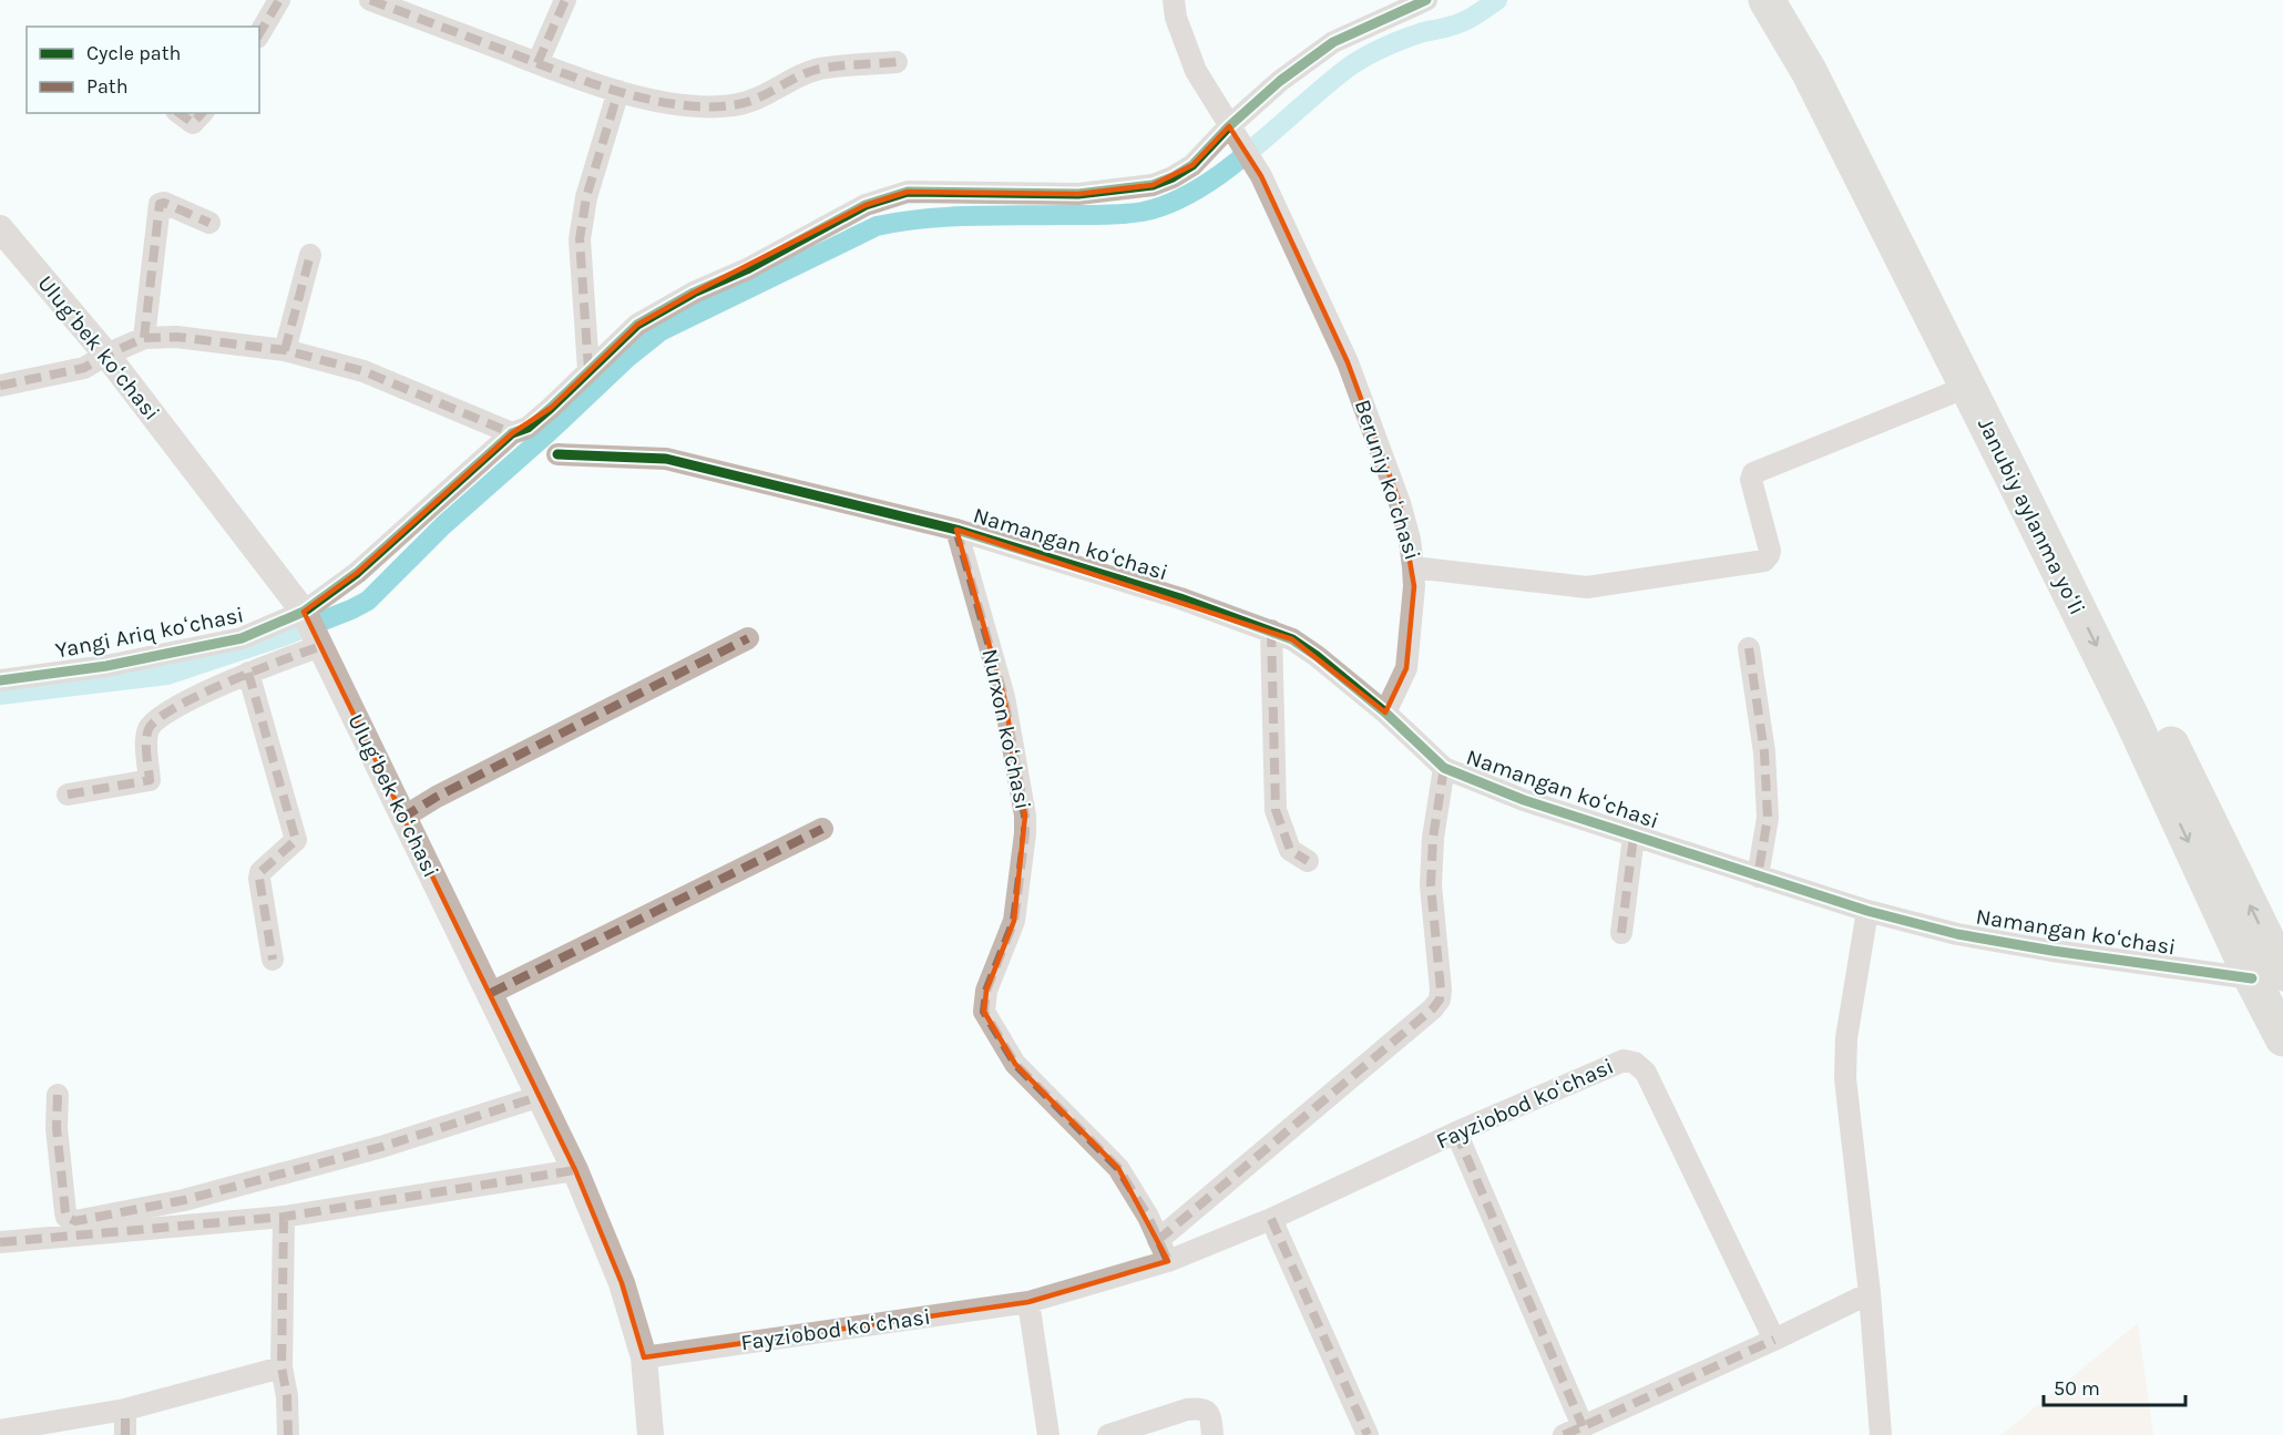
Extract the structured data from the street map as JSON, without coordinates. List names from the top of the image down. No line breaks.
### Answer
{"streets":{"highway":["Janubiy aylanma yoʻli"],"street":["Ulugʻbek koʻchasi","Beruniy koʻchasi","Namangan koʻchasi","Yangi Ariq koʻchasi","Nurxon koʻchasi","Fayziobod koʻchasi"]},"crossings":[["Ulugʻbek koʻchasi","Yangi Ariq koʻchasi"],["Ulugʻbek koʻchasi","Fayziobod koʻchasi"],["Beruniy koʻchasi","Janubiy aylanma yoʻli"],["Beruniy koʻchasi","Yangi Ariq koʻchasi"],["Janubiy aylanma yoʻli","Namangan koʻchasi"],["Namangan koʻchasi","Nurxon koʻchasi"],["Nurxon koʻchasi","Fayziobod koʻchasi"]],"legend":["Cycle path","Path"],"scale_bar":"50 m"}
